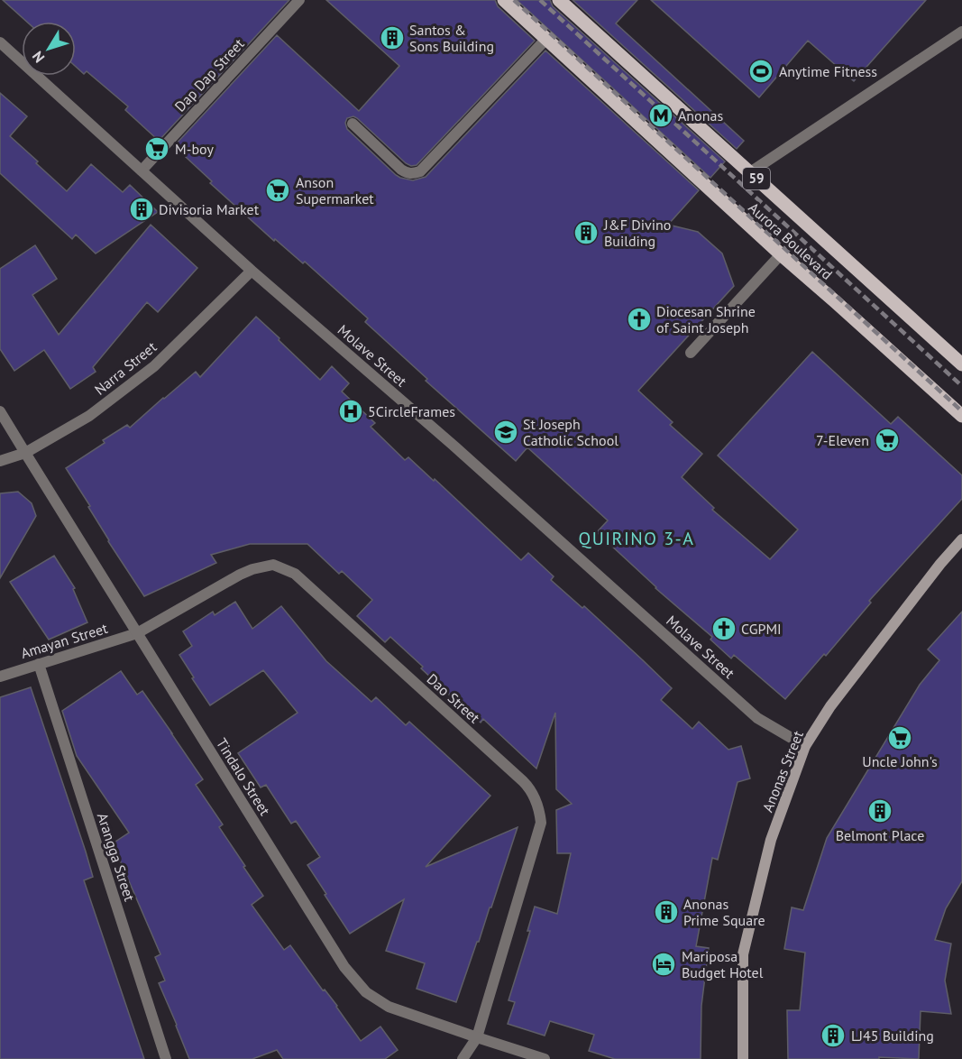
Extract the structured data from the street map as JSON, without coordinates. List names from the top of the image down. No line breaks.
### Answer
{"streets":{"main road":["59","Aurora Boulevard","Anonas Street"],"street":["Dap Dap Street","Molave Street","Narra Street","Amayan Street","Dao Street","Tindalo Street","Arangga Street"]},"crossings":[["Dap Dap Street","Molave Street"],["Molave Street","Narra Street"],["Molave Street","Anonas Street"],["Narra Street","Tindalo Street"],["Amayan Street","Dao Street"],["Amayan Street","Tindalo Street"],["Amayan Street","Arangga Street"],["Dao Street","Tindalo Street"]],"districts":["QUIRINO 3-A"],"places":{"building":["Santos & Sons Building","Divisoria Market","J&F Divino Building","Belmont Place","Anonas Prime Square","LJ45 Building"],"sports":["Anytime Fitness"],"metro station":["Anonas"],"supermarket":["M-boy","Anson Supermarket","7-Eleven","Uncle John's"],"church":["Diocesan Shrine of Saint Joseph","CGPMI"],"hospital":["5CircleFrames"],"school or university":["St Joseph Catholic School"],"hotel":["Mariposa Budget Hotel"]},"north":"bottom left"}
